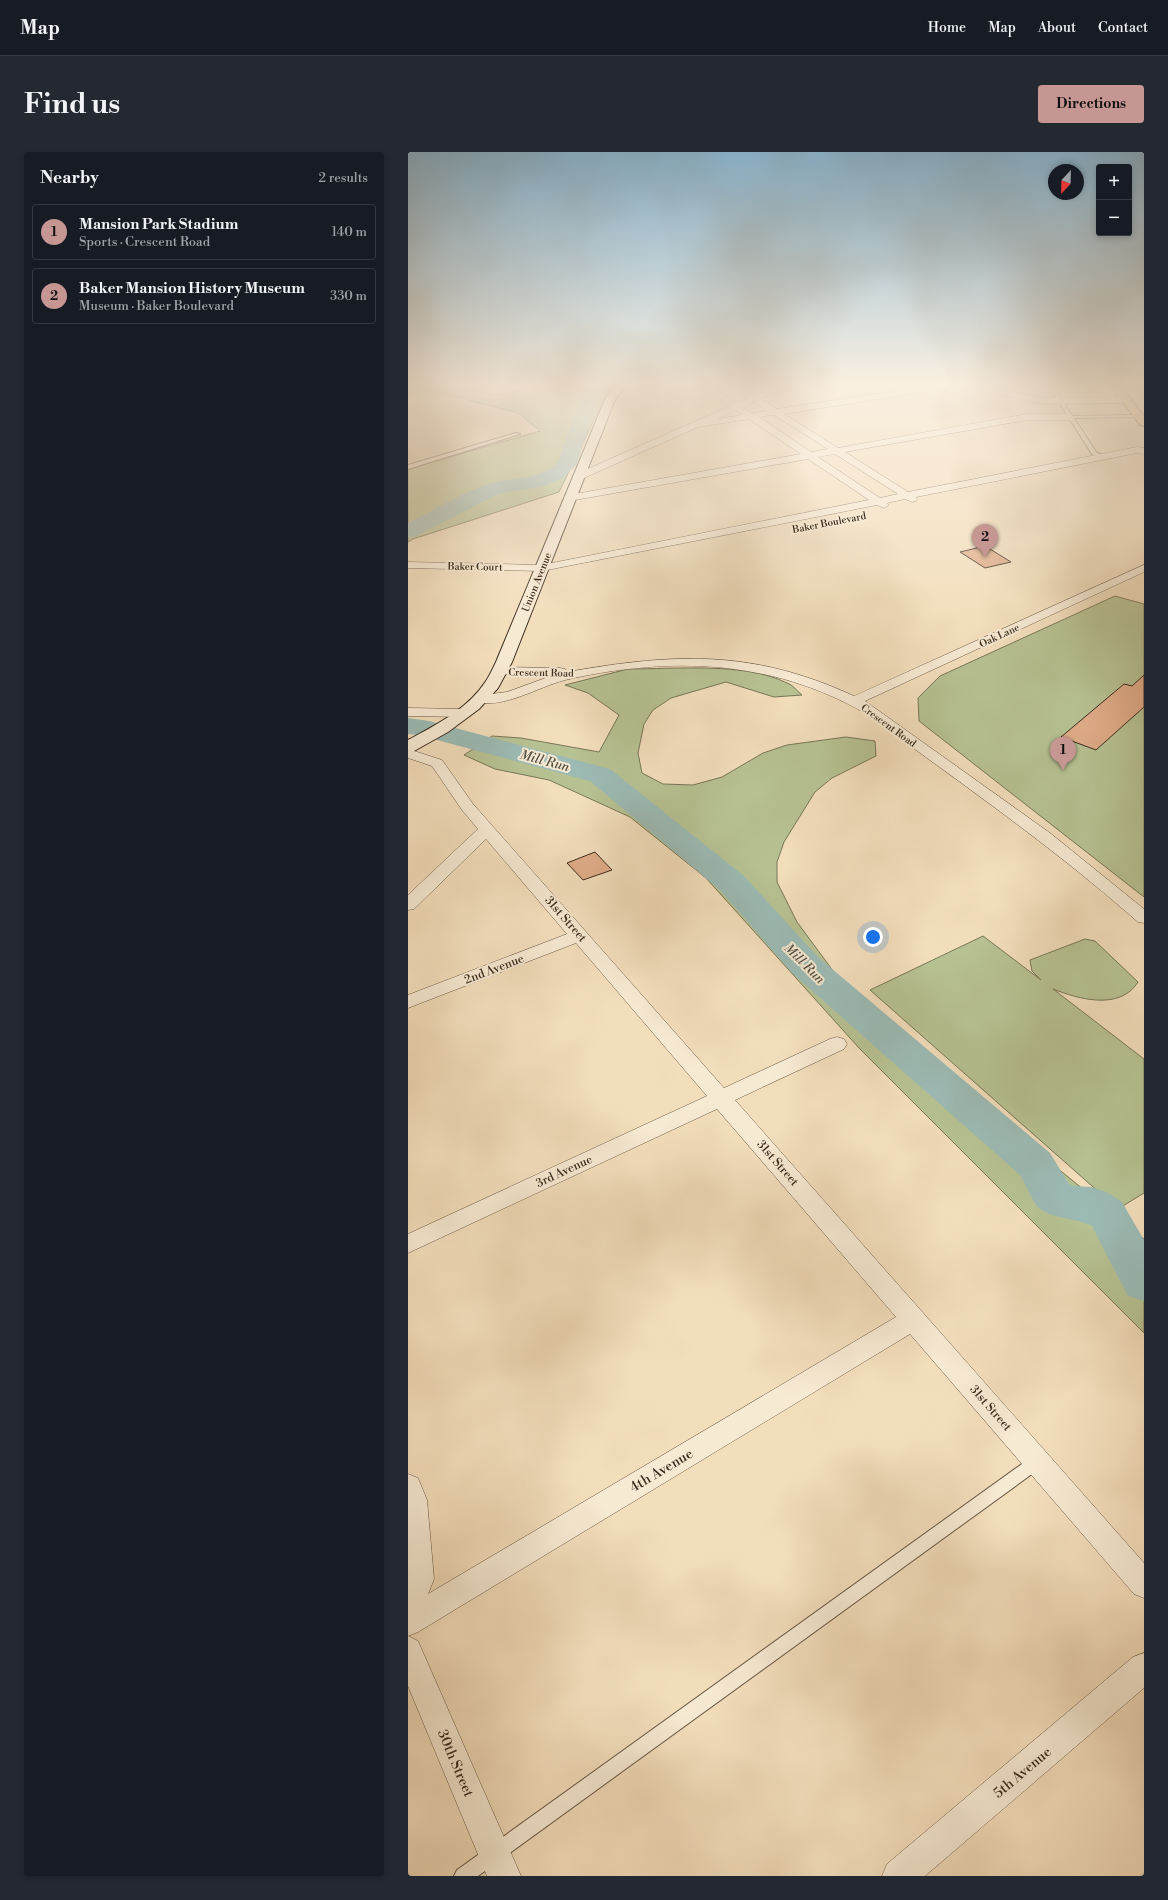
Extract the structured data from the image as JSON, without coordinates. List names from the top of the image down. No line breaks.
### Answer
{"streets":{"main road":["Union Avenue"],"street":["Baker Boulevard","Baker Court","Oak Lane","Crescent Road","31st Street","2nd Avenue","3rd Avenue","4th Avenue","30th Street","5th Avenue"]},"crossings":[["Baker Boulevard","Baker Court"],["Baker Boulevard","Union Avenue"],["Baker Court","Union Avenue"],["Union Avenue","Crescent Road"],["Oak Lane","Crescent Road"],["31st Street","2nd Avenue"],["31st Street","3rd Avenue"],["31st Street","4th Avenue"]],"water":["Mill Run"],"north":"bottom","page":{"header":"Map","nav":["Home","Map","About","Contact"],"buttons":"Directions","title":"Find us","heading":["Nearby","2 results"],"map_buttons":["+","−"],"list":[{"mark":"1","name":"Mansion Park Stadium","note":"Sports · Crescent Road","value":"140 m"},{"mark":"2","name":"Baker Mansion History Museum","note":"Museum · Baker Boulevard","value":"330 m"}],"pins":["2","1"]}}
